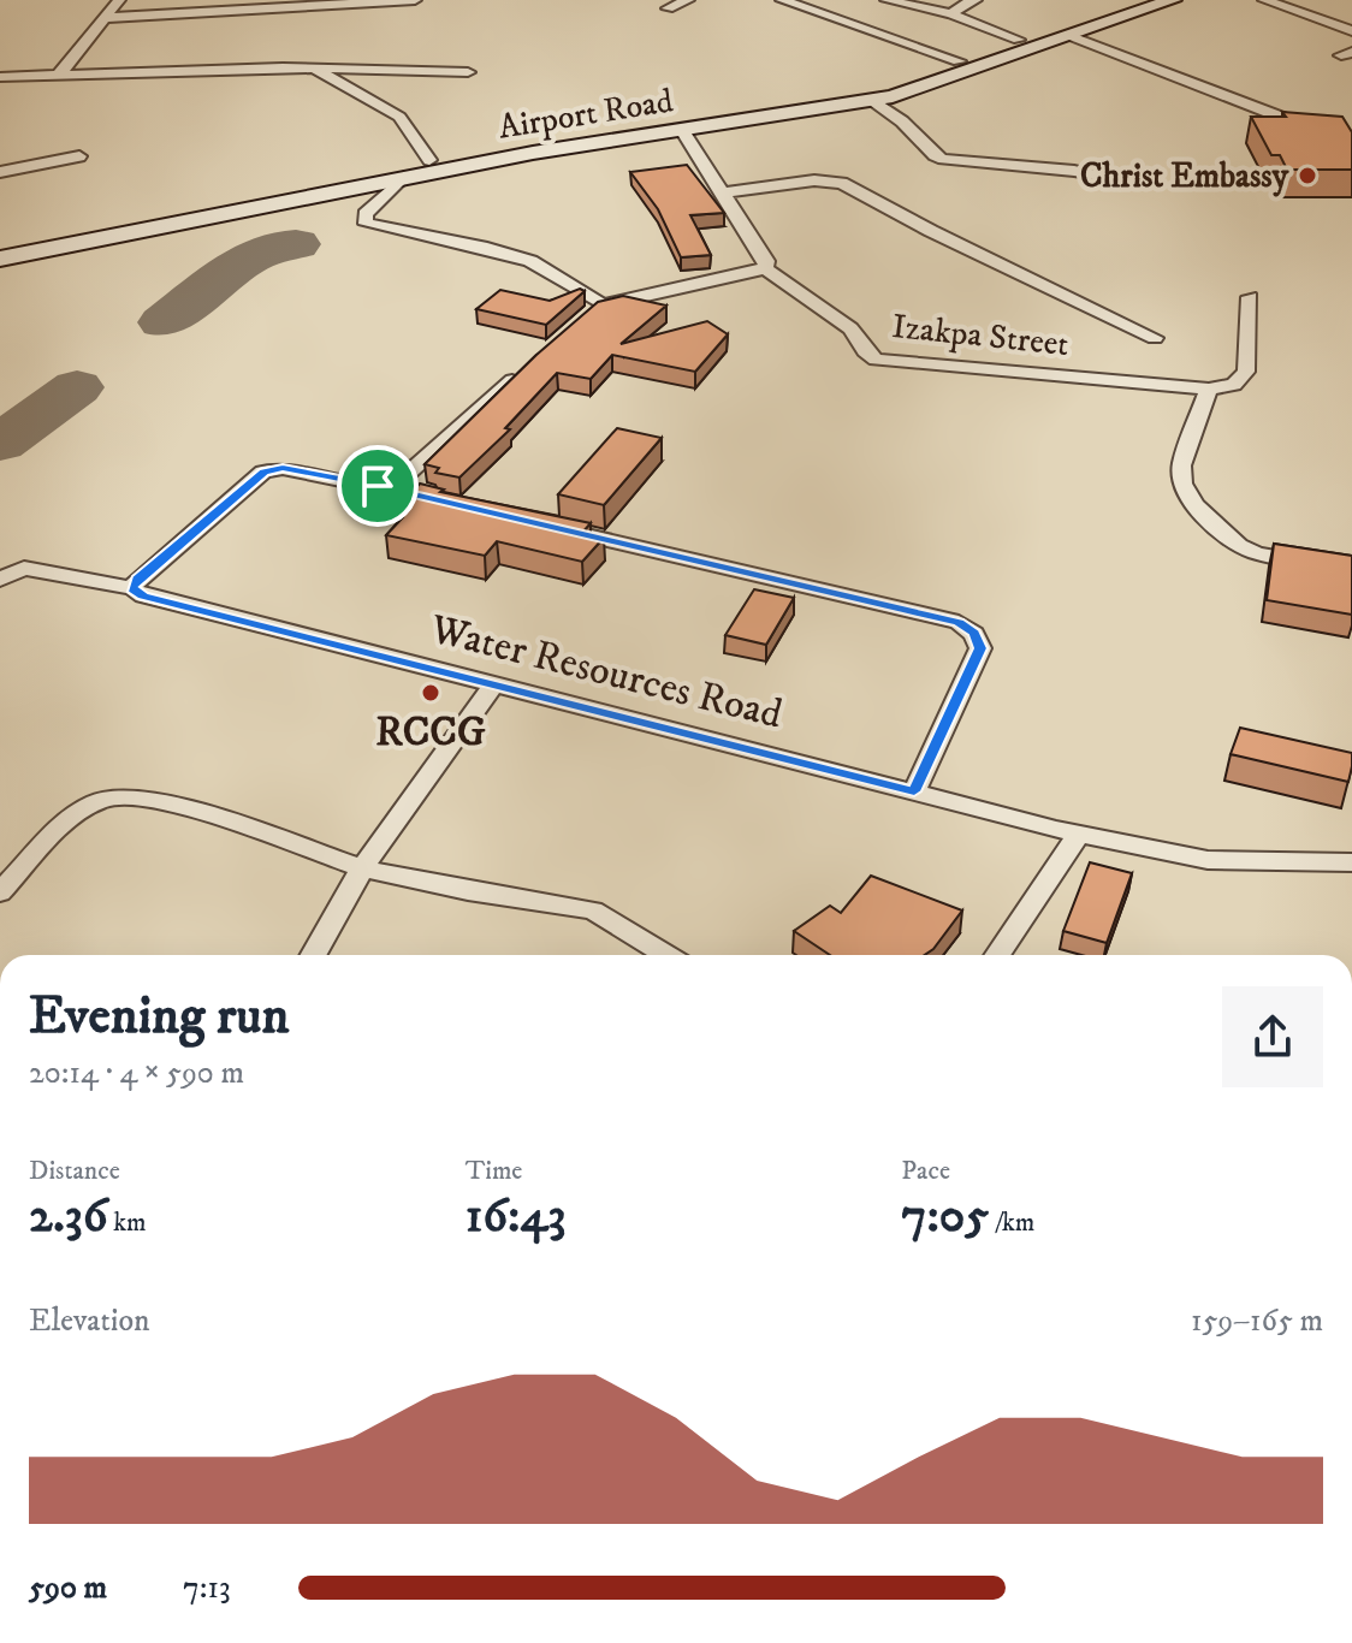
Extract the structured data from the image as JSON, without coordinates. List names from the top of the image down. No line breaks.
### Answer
{"streets":{"main road":["Airport Road"],"street":["Izakpa Street","Water Resources Road"]},"crossings":[["Airport Road","Izakpa Street"]],"places":["Christ Embassy","RCCG"],"page":{"heading":["Evening run","20:14 · 4 × 590 m"],"stats":[["Distance","2.36 km"],["Time","16:43"],["Pace","7:05 /km"]],"chart":["Elevation","159–165 m"],"list":[{"name":"590 m","note":"7:13"}]}}
